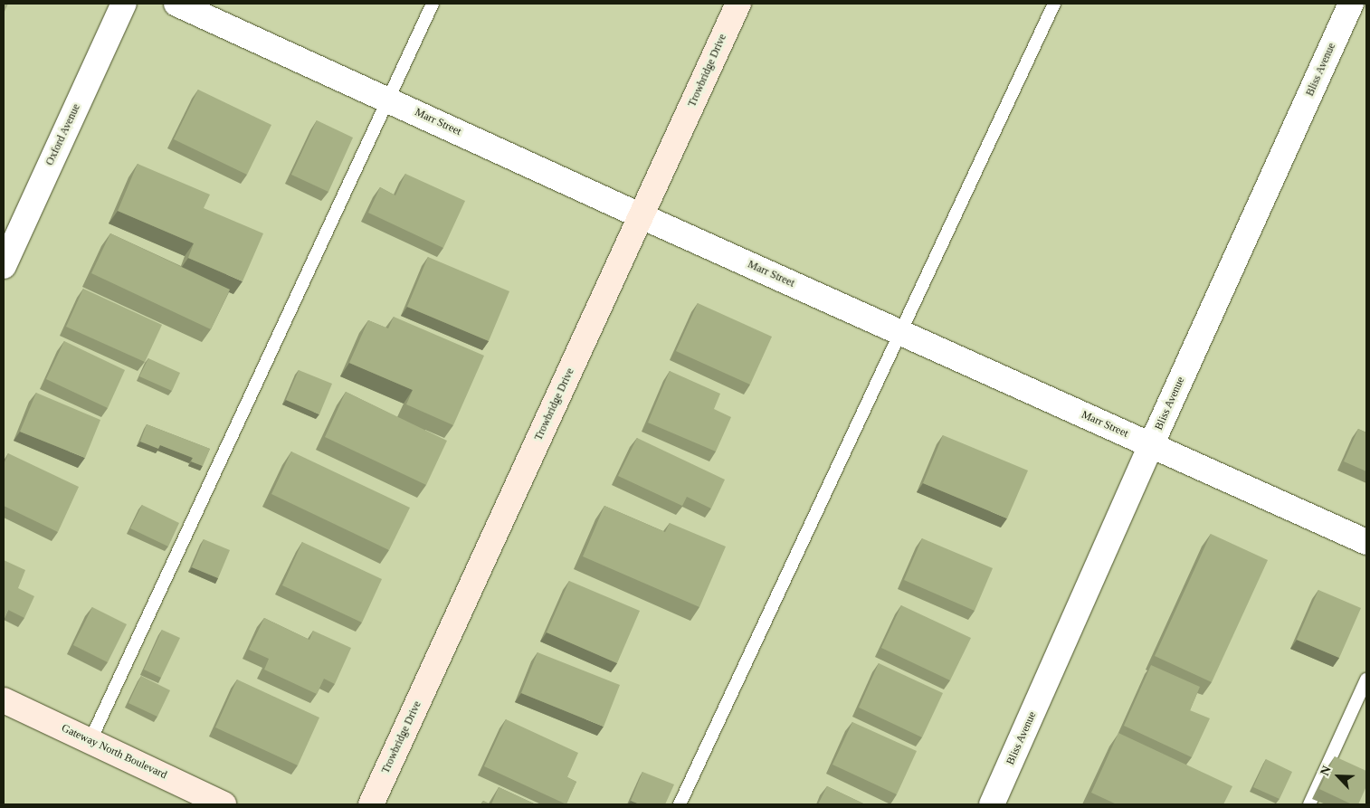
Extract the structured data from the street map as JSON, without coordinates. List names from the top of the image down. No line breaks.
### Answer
{"streets":{"main road":["Trowbridge Drive","Gateway North Boulevard"],"street":["Bliss Avenue","Marr Street","Oxford Avenue"]},"crossings":[["Bliss Avenue","Marr Street"],["Trowbridge Drive","Marr Street"]],"north":"top left"}
